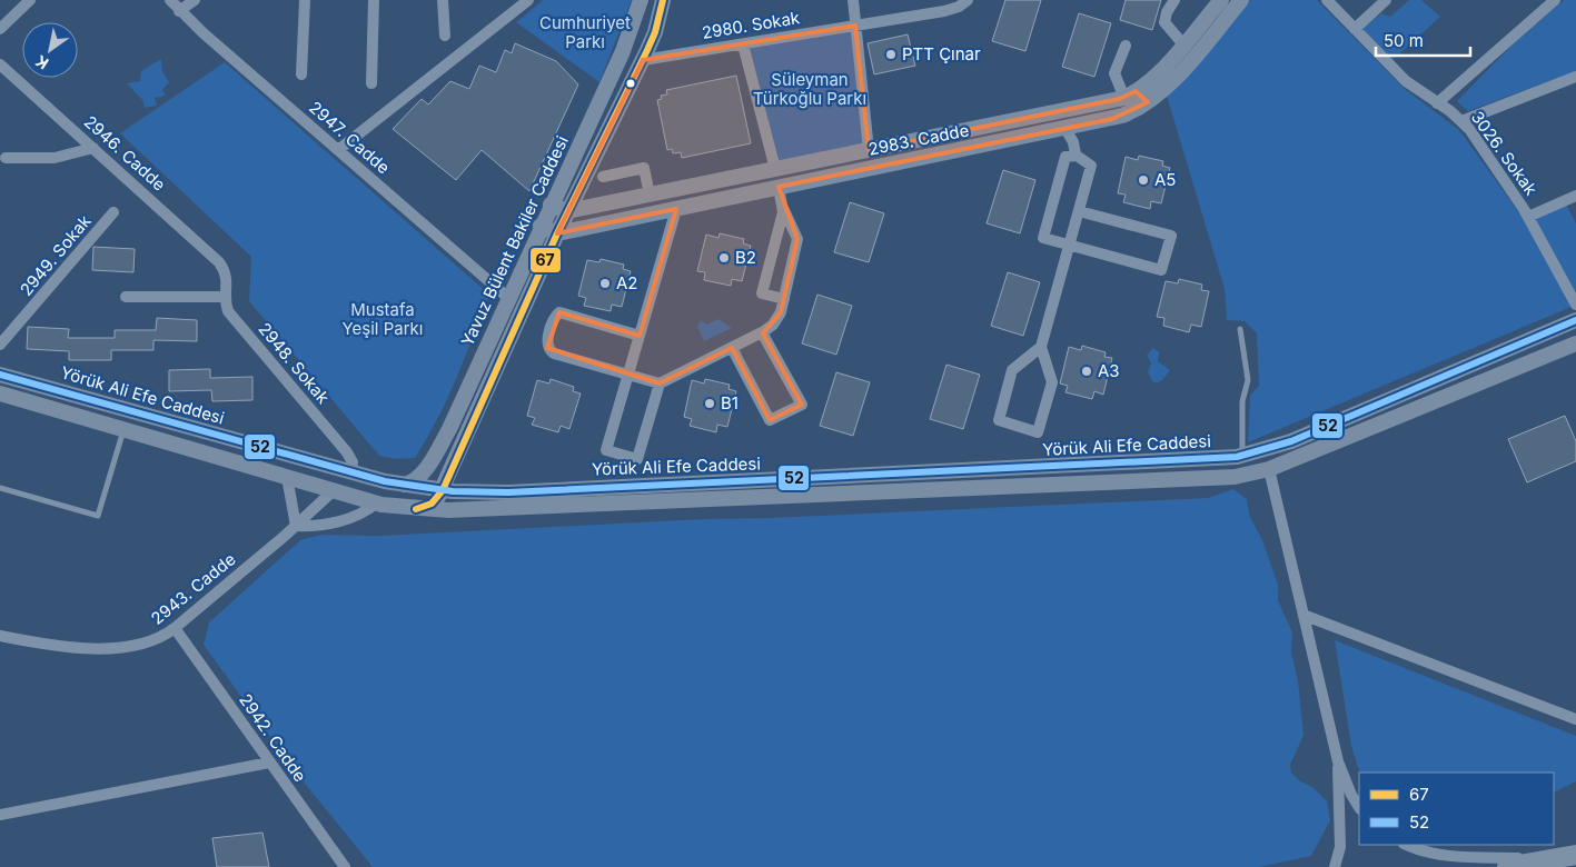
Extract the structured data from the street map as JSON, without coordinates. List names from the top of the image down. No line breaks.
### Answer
{"streets":{"street":["2980. Sokak","2947. Cadde","2983. Cadde","2946. Cadde","3026. Sokak","Yavuz Bülent Bakiler Caddesi","2949. Sokak","2948. Sokak","Yörük Ali Efe Caddesi","2943. Cadde","2942. Cadde"]},"crossings":[["2947. Cadde","Yavuz Bülent Bakiler Caddesi"],["2946. Cadde","2948. Sokak"],["Yavuz Bülent Bakiler Caddesi","Yörük Ali Efe Caddesi"],["2948. Sokak","Yörük Ali Efe Caddesi"],["Yörük Ali Efe Caddesi","2943. Cadde"],["2943. Cadde","2942. Cadde"]],"parks":["Cumhuriyet Parkı","Süleyman Türkoğlu Parkı","Mustafa Yeşil Parkı"],"places":["PTT Çınar","A5","B2","A2","A3","B1"],"lines":["transit line 67","transit line 52"],"legend":["67","52"],"scale_bar":"50 m","north":"bottom left"}
